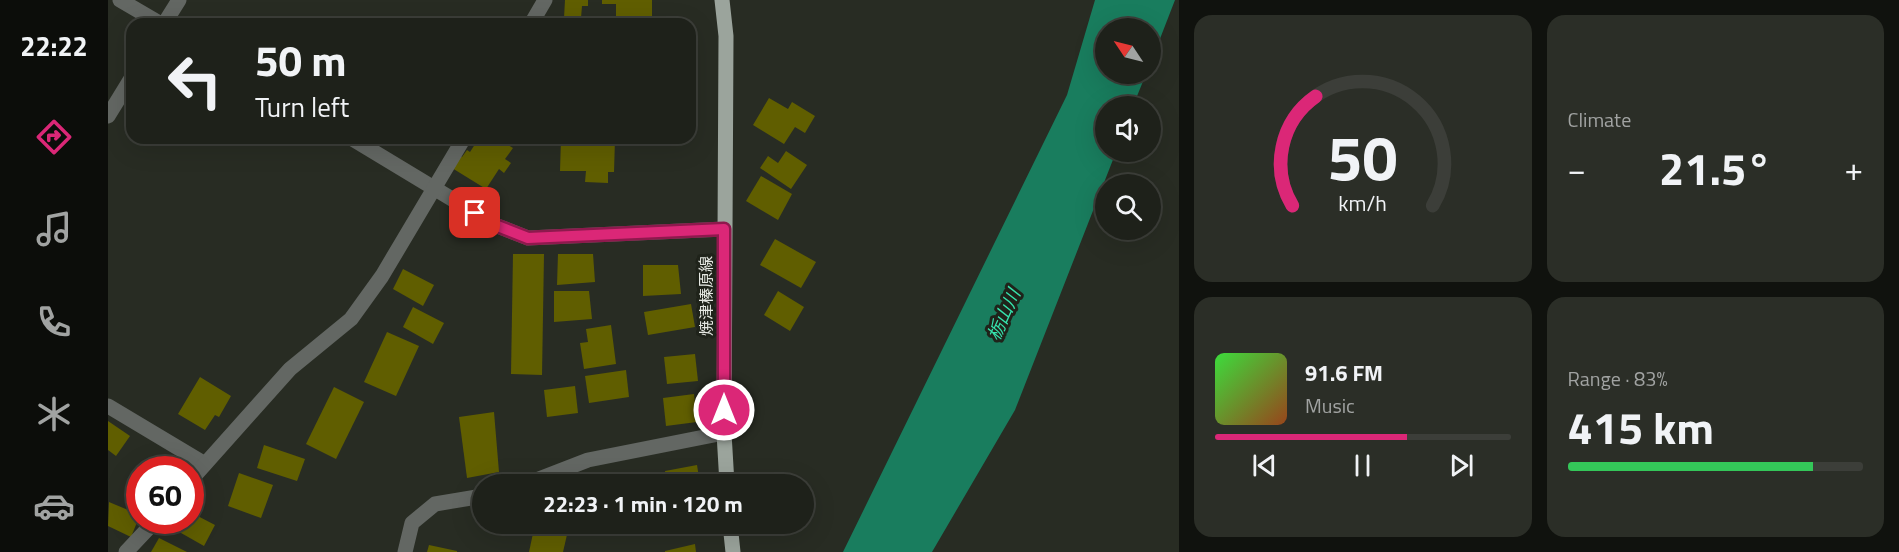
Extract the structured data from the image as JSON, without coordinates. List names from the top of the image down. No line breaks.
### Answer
{"streets":{"main road":["焼津榛原線"]},"water":["栃山川"],"north":"top left","page":{"tabs":"22:22","tile":["Climate",["Range · 83%","415 km"]],"turn":["50 m","Turn left"],"heat":["−","21.5°","+"],"song":["91.6 FM","Music"],"limit":"60","trip":"22:23 · 1 min · 120 m","gauge":["50","km/h"]}}
